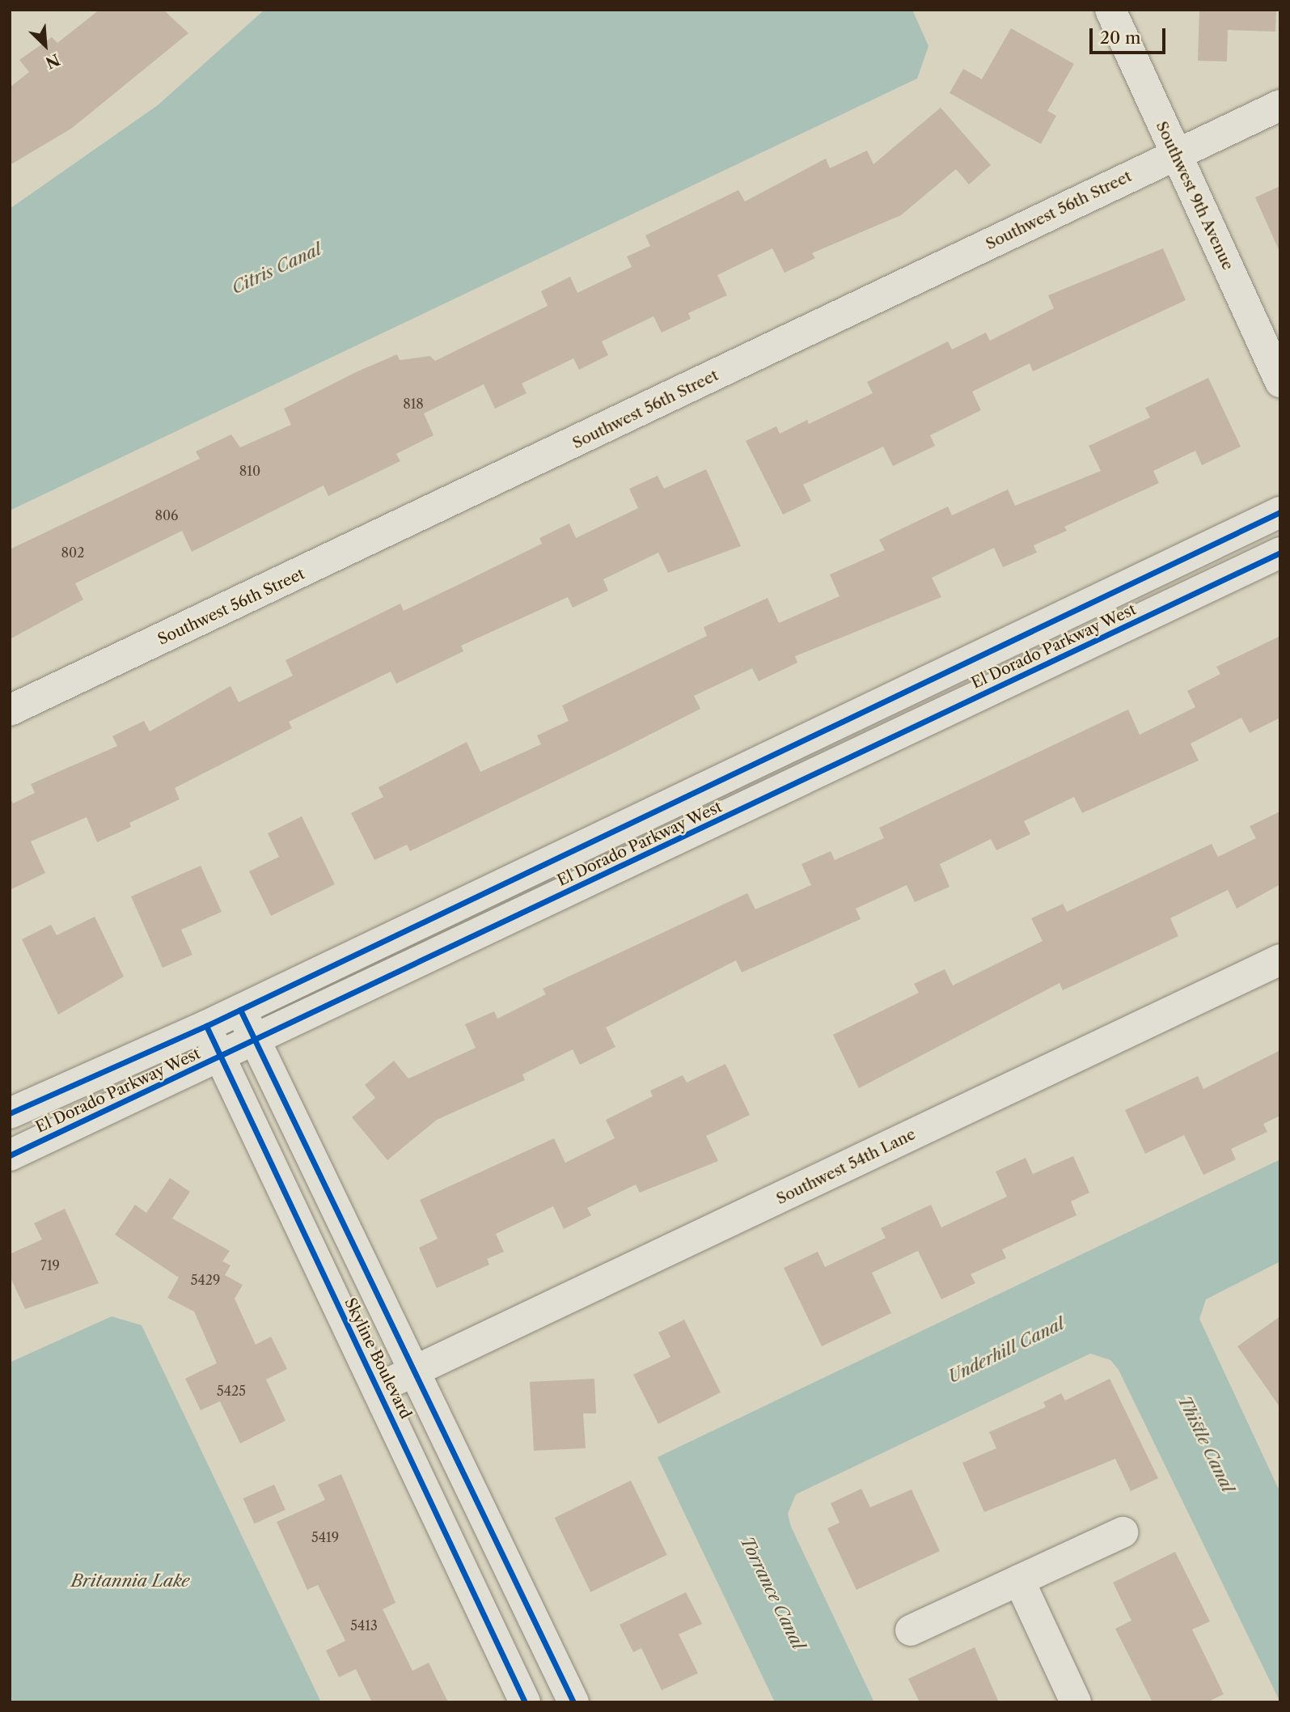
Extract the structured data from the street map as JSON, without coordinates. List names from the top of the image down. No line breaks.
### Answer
{"streets":{"street":["Southwest 9th Avenue","Southwest 56th Street","El Dorado Parkway West","Southwest 54th Lane","Skyline Boulevard"]},"crossings":[["Southwest 9th Avenue","Southwest 56th Street"],["El Dorado Parkway West","Skyline Boulevard"],["Southwest 54th Lane","Skyline Boulevard"]],"water":["Citris Canal","Underhill Canal","Thistle Canal","Britannia Lake","Torrance Canal"],"house_numbers":["818","810","806","802","719","5429","5425","5419","5413"],"scale_bar":"20 m","north":"bottom right"}
